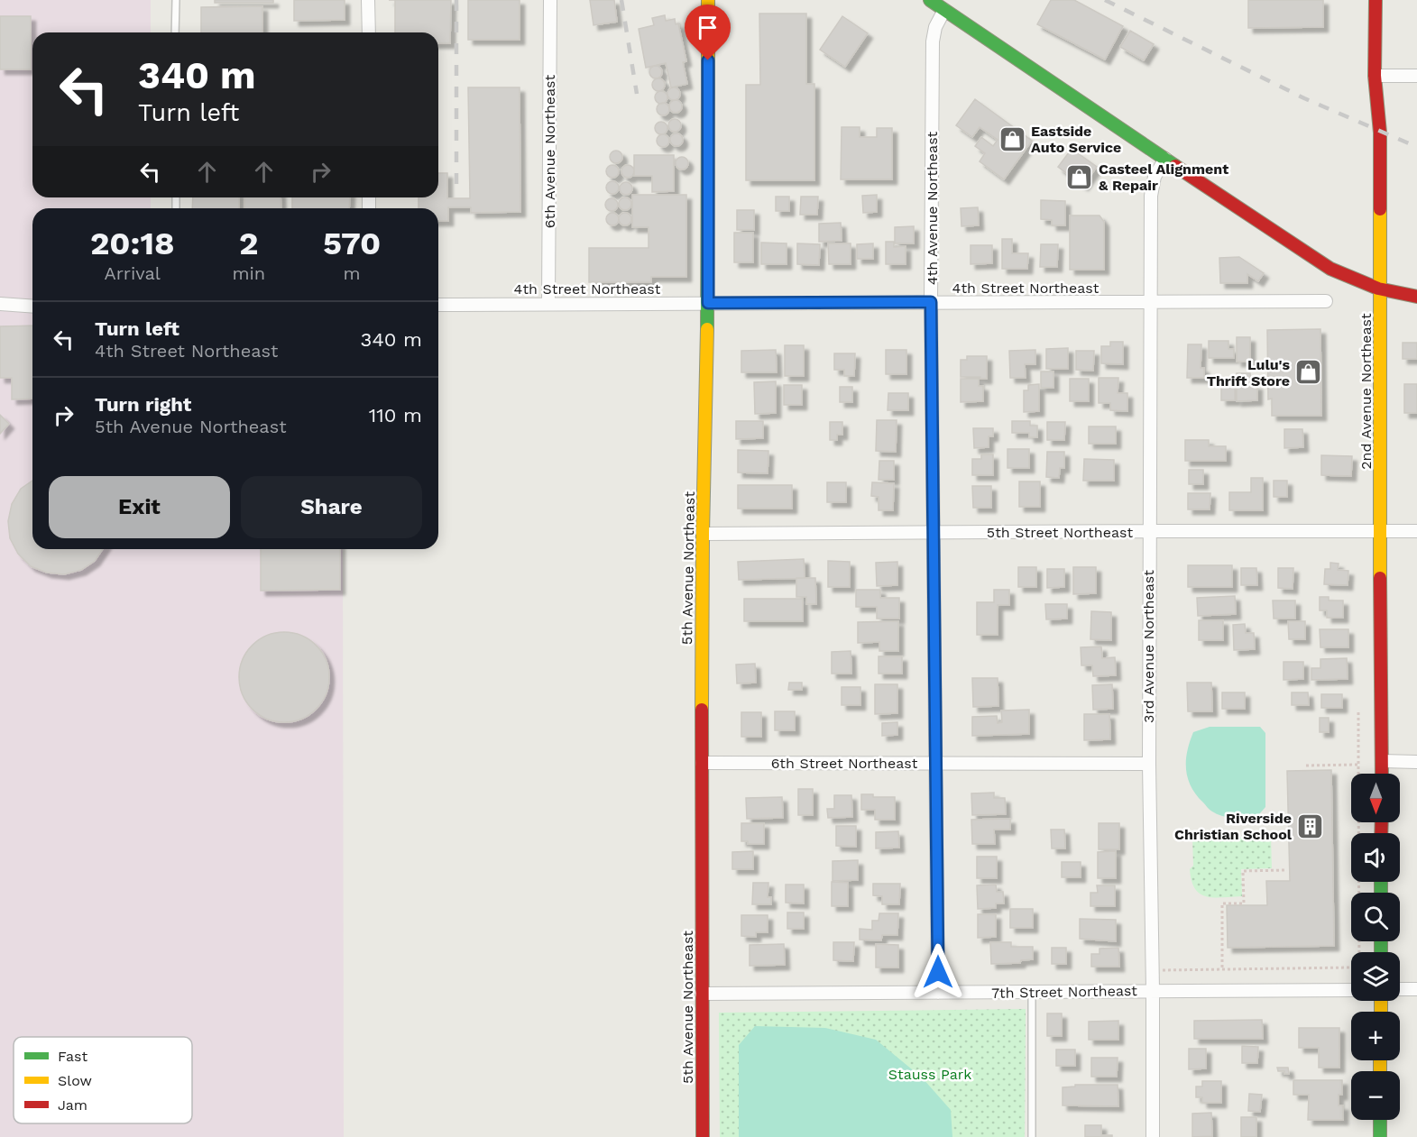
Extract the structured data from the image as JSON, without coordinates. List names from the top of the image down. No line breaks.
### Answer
{"streets":{"street":["6th Avenue Northeast","4th Avenue Northeast","4th Street Northeast","2nd Avenue Northeast","5th Street Northeast","5th Avenue Northeast","3rd Avenue Northeast","6th Street Northeast","7th Street Northeast"]},"crossings":[["6th Avenue Northeast","4th Street Northeast"],["4th Avenue Northeast","4th Street Northeast"],["4th Avenue Northeast","5th Street Northeast"],["4th Avenue Northeast","6th Street Northeast"],["4th Avenue Northeast","7th Street Northeast"],["4th Street Northeast","5th Avenue Northeast"],["4th Street Northeast","3rd Avenue Northeast"],["2nd Avenue Northeast","5th Street Northeast"],["5th Street Northeast","5th Avenue Northeast"],["5th Street Northeast","3rd Avenue Northeast"],["5th Avenue Northeast","6th Street Northeast"],["5th Avenue Northeast","7th Street Northeast"],["3rd Avenue Northeast","6th Street Northeast"],["3rd Avenue Northeast","7th Street Northeast"]],"parks":["Stauss Park"],"places":{"shop":["Eastside Auto Service","Casteel Alignment & Repair","Lulu's Thrift Store"],"building":["Riverside Christian School"]},"legend":["Fast","Slow","Jam"],"north":"bottom","page":{"turn":["340 m","Turn left"],"eta":["20:18","Arrival","2","min","570","m"],"list":[{"name":"Turn left","note":"4th Street Northeast","value":"340 m"},{"name":"Turn right","note":"5th Avenue Northeast","value":"110 m"}],"buttons":["Exit","Share"],"map_buttons":["+","−"]}}
